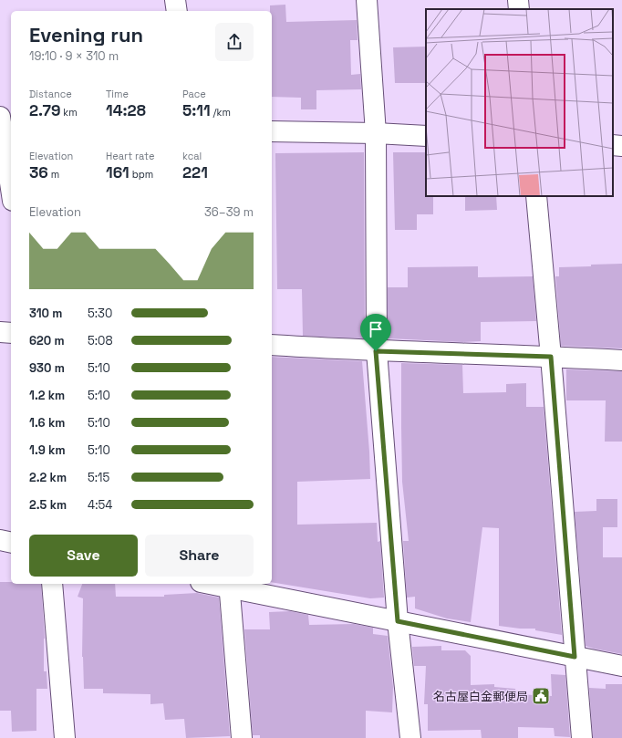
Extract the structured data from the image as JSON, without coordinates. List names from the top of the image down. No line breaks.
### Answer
{"places":{"public building":["名古屋白金郵便局"]},"page":{"heading":["Evening run","19:10 · 9 × 310 m"],"stats":[["Distance","2.79 km"],["Time","14:28"],["Pace","5:11 /km"],["Elevation","36 m"],["Heart rate","161 bpm"],["kcal","221"]],"chart":["Elevation","36–39 m"],"list":[{"name":"310 m","note":"5:30"},{"name":"620 m","note":"5:08"},{"name":"930 m","note":"5:10"},{"name":"1.2 km","note":"5:10"},{"name":"1.6 km","note":"5:10"},{"name":"1.9 km","note":"5:10"},{"name":"2.2 km","note":"5:15"},{"name":"2.5 km","note":"4:54"}],"buttons":["Save","Share"]}}
